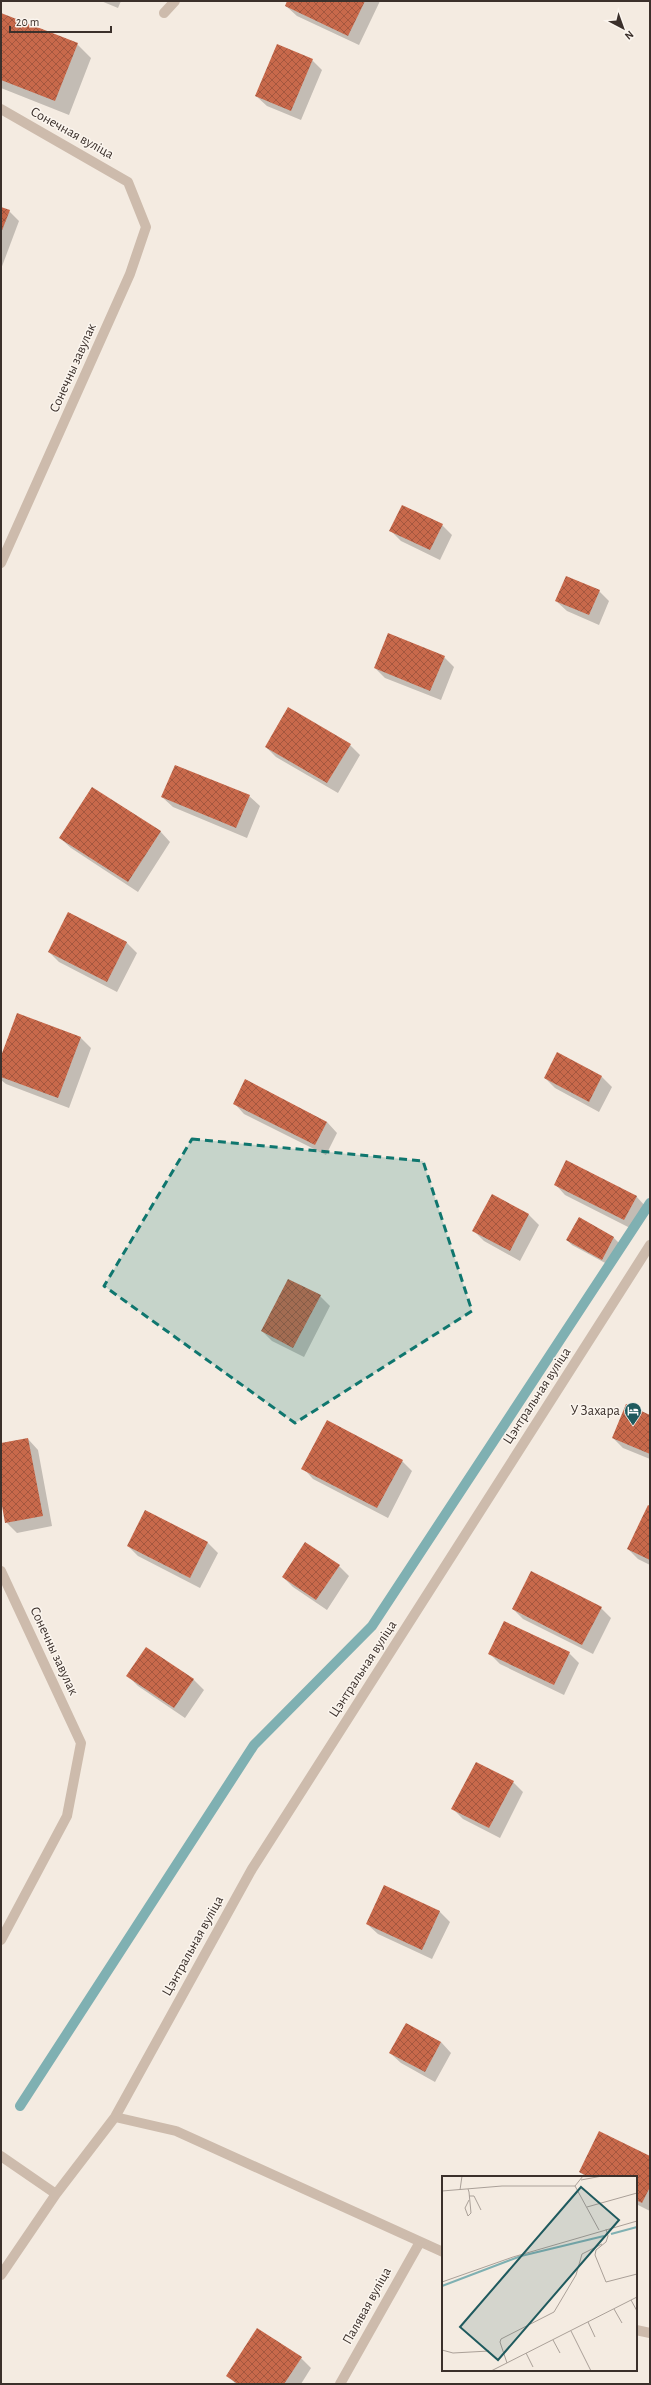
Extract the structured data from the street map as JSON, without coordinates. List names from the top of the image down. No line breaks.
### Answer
{"streets":{"street":["Сонечная вуліца","Сонечны завулак","Цэнтральная вуліца","Палявая вуліца"]},"crossings":[["Сонечная вуліца","Сонечны завулак"]],"places":{"hotel":["У Захара"]},"scale_bar":"20 m","north":"bottom right"}
